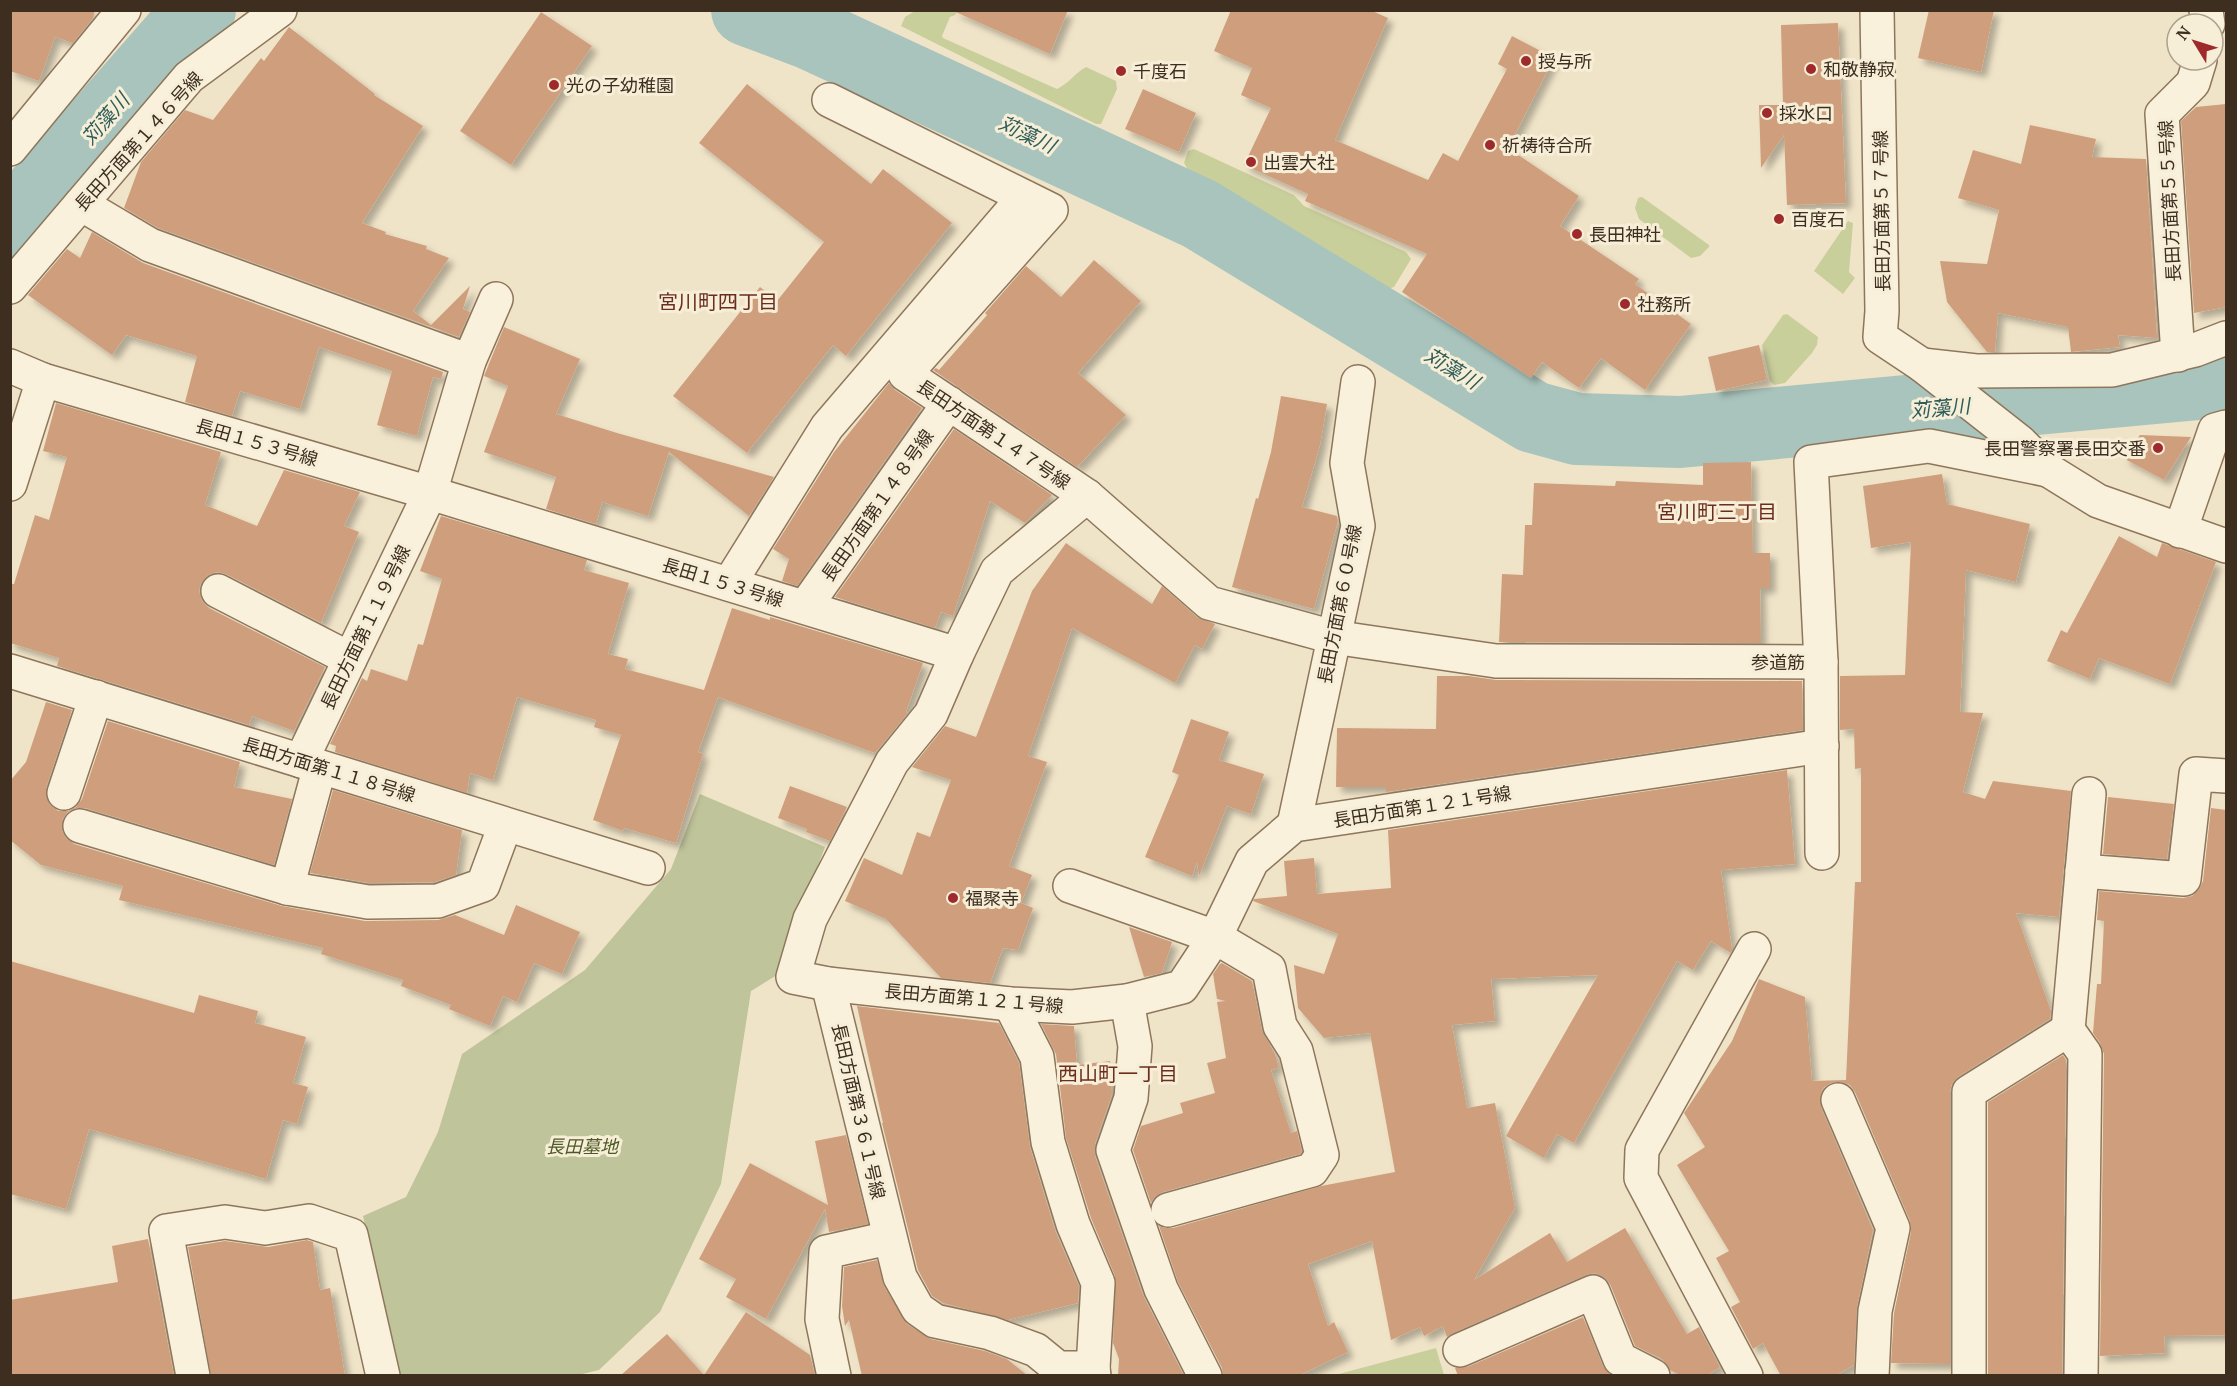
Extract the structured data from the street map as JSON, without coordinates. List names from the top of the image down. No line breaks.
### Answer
{"streets":{"street":["長田方面第１４６号線","長田方面第５５号線","長田方面第５７号線","長田方面第１４７号線","長田１５３号線","長田方面第１４８号線","長田方面第６０号線","長田方面第１１９号線","参道筋","長田方面第１１８号線","長田方面第１２１号線","長田方面第３６１号線"]},"crossings":[["長田方面第５７号線","参道筋"],["長田方面第１４７号線","長田方面第１４８号線"],["長田１５３号線","長田方面第１４８号線"],["長田１５３号線","長田方面第１１９号線"],["長田１５３号線","長田方面第１２１号線"],["長田方面第６０号線","参道筋"],["長田方面第６０号線","長田方面第１２１号線"],["長田方面第１１９号線","長田方面第１１８号線"],["長田方面第１２１号線","長田方面第３６１号線"]],"districts":["宮川町四丁目","宮川町三丁目","西山町一丁目"],"water":["苅藻川"],"parks":["長田墓地"],"places":["授与所","和敬静寂","千度石","光の子幼稚園","採水口","祈祷待合所","出雲大社","百度石","長田神社","社務所","長田警察署長田交番","福聚寺"],"north":"top left"}
